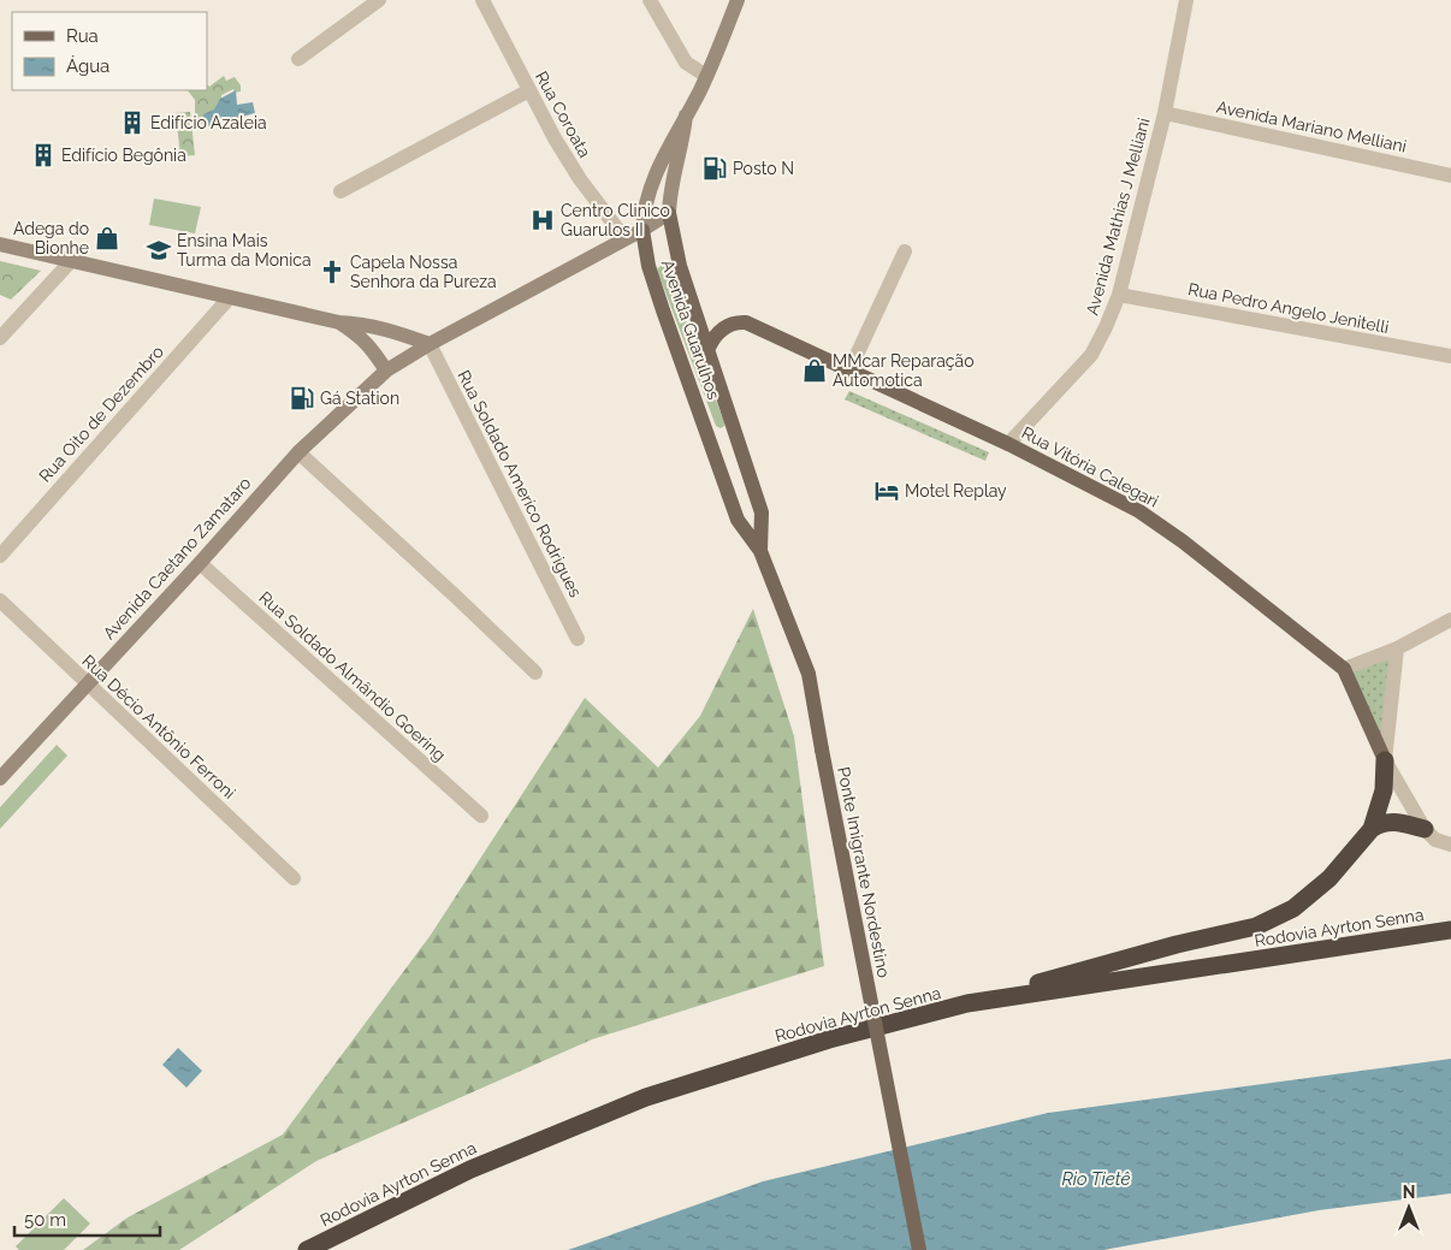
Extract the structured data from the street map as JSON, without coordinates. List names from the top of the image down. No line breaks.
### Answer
{"streets":{"highway":["Rodovia Ayrton Senna"],"main road":["Avenida Guarulhos","Rua Vitória Calegari","Avenida Caetano Zamataro","Ponte Imigrante Nordestino"],"street":["Rua Coroata","Avenida Mariano Melliani","Avenida Mathias J Melliani","Rua Pedro Angelo Jenitelli","Rua Oito de Dezembro","Rua Soldado Ameríco Rodrigues","Rua Soldado Almândio Goering","Rua Décio Antônio Ferroni"]},"crossings":[["Rua Coroata","Avenida Caetano Zamataro"],["Avenida Mariano Melliani","Avenida Mathias J Melliani"],["Avenida Mathias J Melliani","Rua Pedro Angelo Jenitelli"],["Avenida Mathias J Melliani","Rua Vitória Calegari"],["Avenida Guarulhos","Rua Vitória Calegari"],["Avenida Guarulhos","Avenida Caetano Zamataro"],["Avenida Guarulhos","Ponte Imigrante Nordestino"],["Rua Soldado Ameríco Rodrigues","Avenida Caetano Zamataro"],["Avenida Caetano Zamataro","Rua Soldado Almândio Goering"],["Avenida Caetano Zamataro","Rua Décio Antônio Ferroni"]],"water":["Rio Tietê"],"places":{"building":["Edifício Azaleia","Edifício Begônia"],"fuel station":["Posto N","Gá Station"],"hospital":["Centro Clinico Guarulos II"],"shop":["Adega do Bionhe","MMcar Reparação Automotica"],"school or university":["Ensina Mais Turma da Monica"],"church":["Capela Nossa Senhora da Pureza"],"hotel":["Motel Replay"]},"legend":["Rua","Água"],"scale_bar":"50 m","north":"top"}
